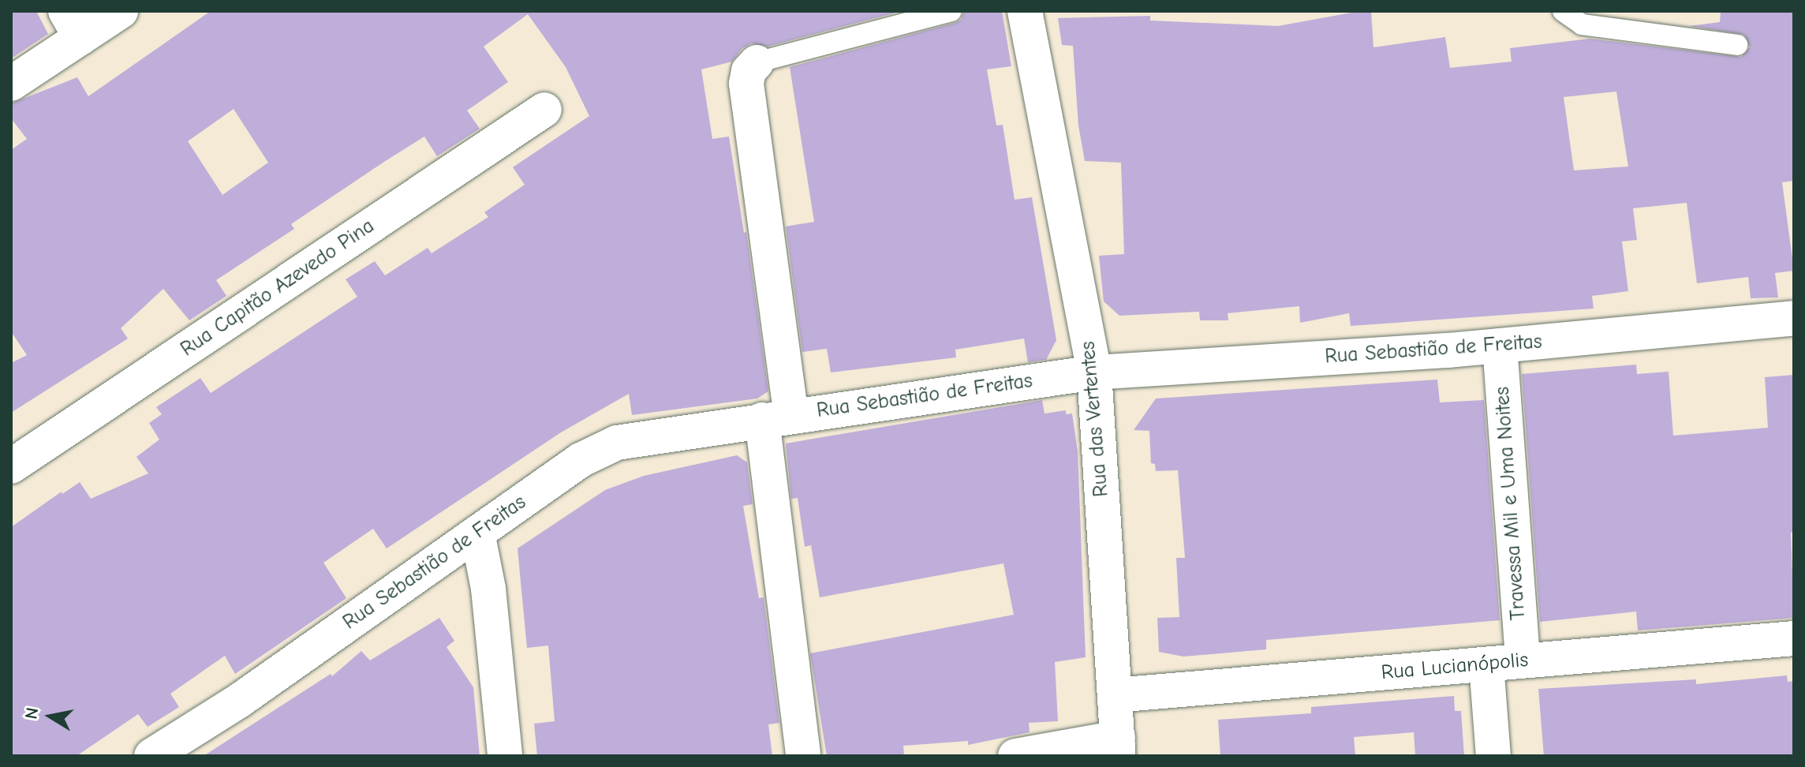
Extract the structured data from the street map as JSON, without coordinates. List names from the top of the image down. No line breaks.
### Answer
{"streets":{"street":["Rua Capitão Azevedo Pina","Rua Sebastião de Freitas","Rua das Vertentes","Travessa Mil e Uma Noites","Rua Lucianópolis"]},"crossings":[["Rua Sebastião de Freitas","Rua das Vertentes"],["Rua Sebastião de Freitas","Travessa Mil e Uma Noites"],["Rua das Vertentes","Rua Lucianópolis"],["Travessa Mil e Uma Noites","Rua Lucianópolis"]],"north":"left"}
